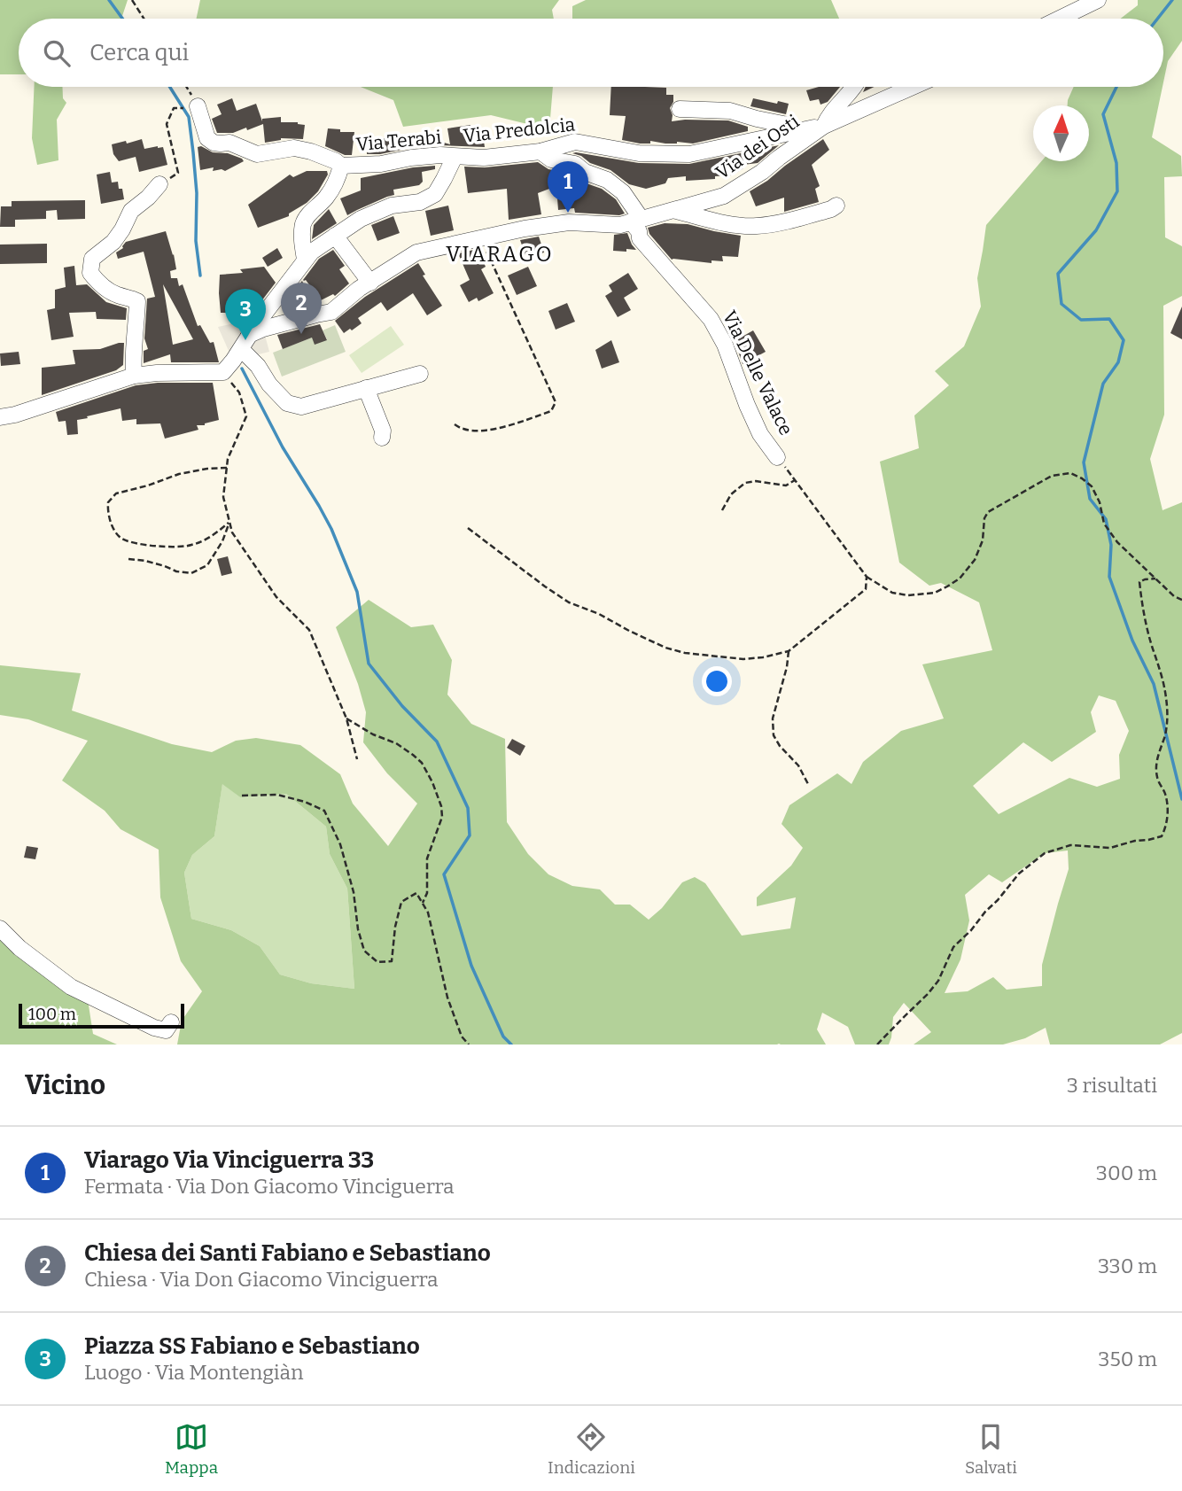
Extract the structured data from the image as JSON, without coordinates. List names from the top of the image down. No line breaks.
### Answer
{"streets":{"street":["Via Predolcia","Via Terabi","Via dei Osti","Via Delle Valace"]},"crossings":[["Via Predolcia","Via Terabi"],["Via Predolcia","Via dei Osti"],["Via Predolcia","Via Delle Valace"],["Via dei Osti","Via Delle Valace"]],"districts":["VIARAGO"],"scale_bar":"100 m","north":"top","page":{"search":"Cerca qui","pins":["1","2","3"],"scale":"100 m","heading":["Vicino","3 risultati"],"list":[{"mark":"1","name":"Viarago Via Vinciguerra 33","note":"Fermata · Via Don Giacomo Vinciguerra","value":"300 m"},{"mark":"2","name":"Chiesa dei Santi Fabiano e Sebastiano","note":"Chiesa · Via Don Giacomo Vinciguerra","value":"330 m"},{"mark":"3","name":"Piazza SS Fabiano e Sebastiano","note":"Luogo · Via Montengiàn","value":"350 m"}],"nav":["Mappa","Indicazioni","Salvati"]}}
